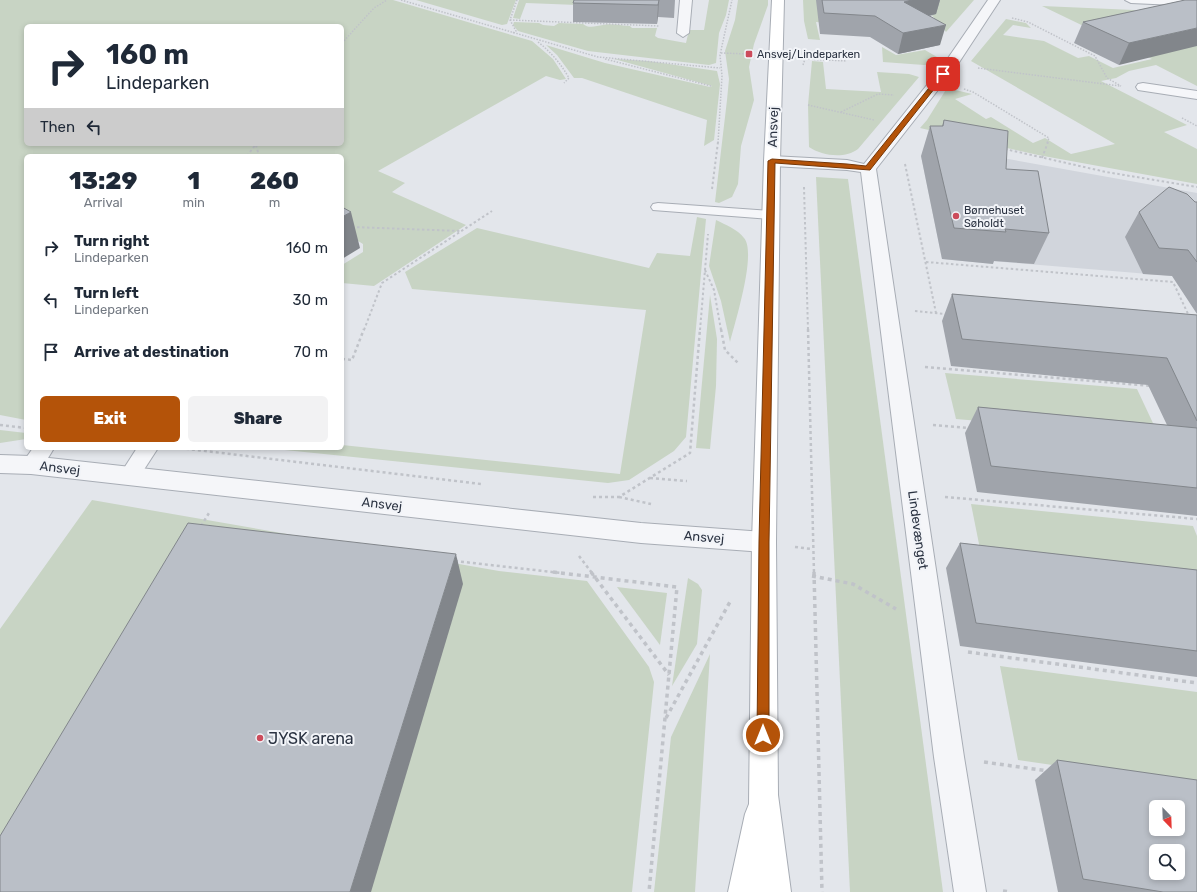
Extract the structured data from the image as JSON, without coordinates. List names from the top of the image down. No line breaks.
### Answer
{"streets":{"street":["Ansvej","Lindevænget"]},"places":{"transit":["Ansvej/Lindeparken"],"other":["Børnehuset Søholdt","JYSK arena"]},"north":"bottom right","page":{"turn":["160 m","Lindeparken"],"then":"Then","eta":["13:29","Arrival","1","min","260","m"],"list":[{"name":"Turn right","note":"Lindeparken","value":"160 m"},{"name":"Turn left","note":"Lindeparken","value":"30 m"},{"name":"Arrive at destination","value":"70 m"}],"buttons":["Exit","Share"]}}
